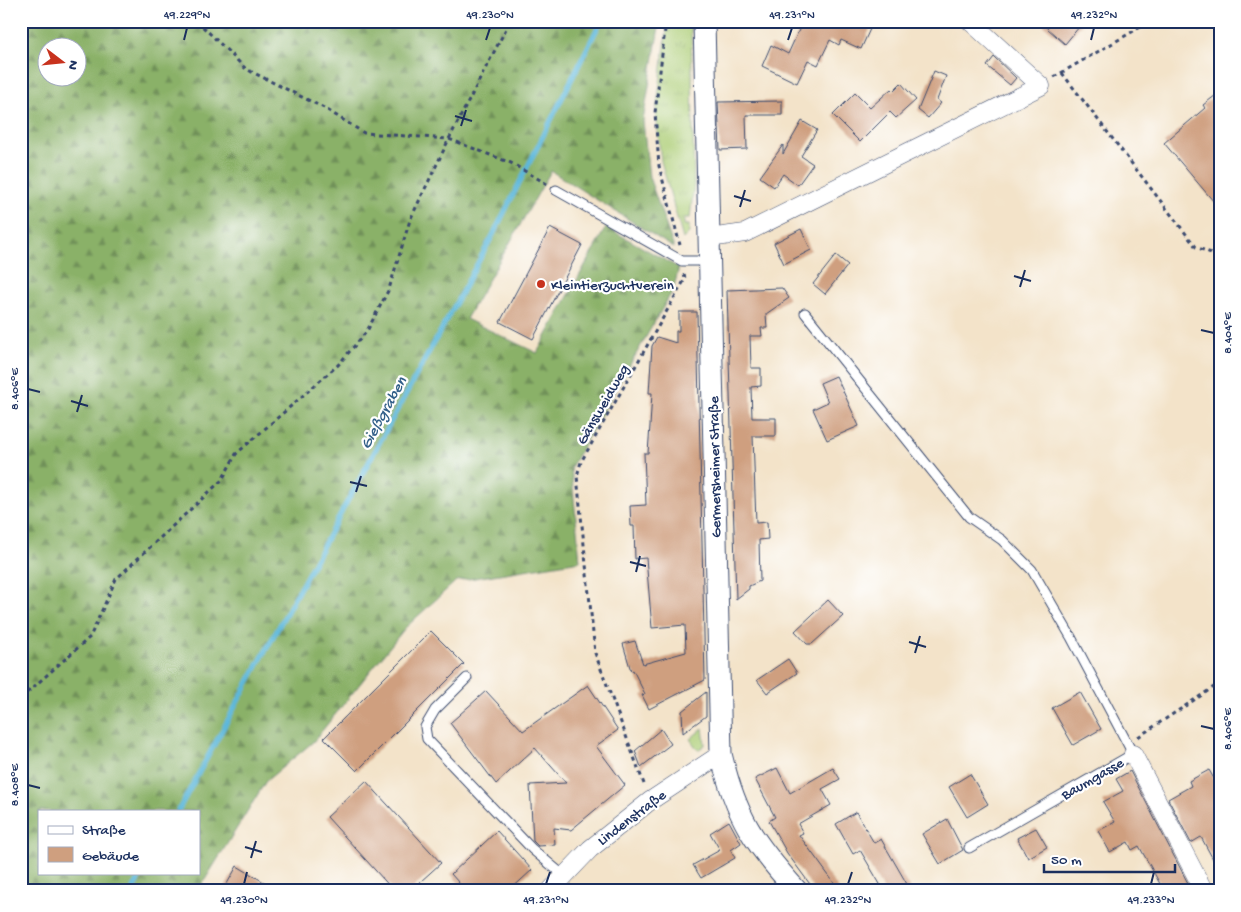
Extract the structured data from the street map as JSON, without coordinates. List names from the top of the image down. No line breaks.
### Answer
{"streets":{"street":["Germersheimer Straße","Baumgasse","Lindenstraße"],"path":["Gänsweidweg"]},"crossings":[["Gänsweidweg","Lindenstraße"],["Germersheimer Straße","Lindenstraße"]],"water":["Gießgraben"],"places":["Kleintierzuchtverein"],"legend":["Straße","Gebäude"],"scale_bar":"50 m","north":"right","coordinates":["49.229°N","49.230°N","49.231°N","49.232°N","8.404°E","8.406°E","8.408°E","49.233°N"]}
